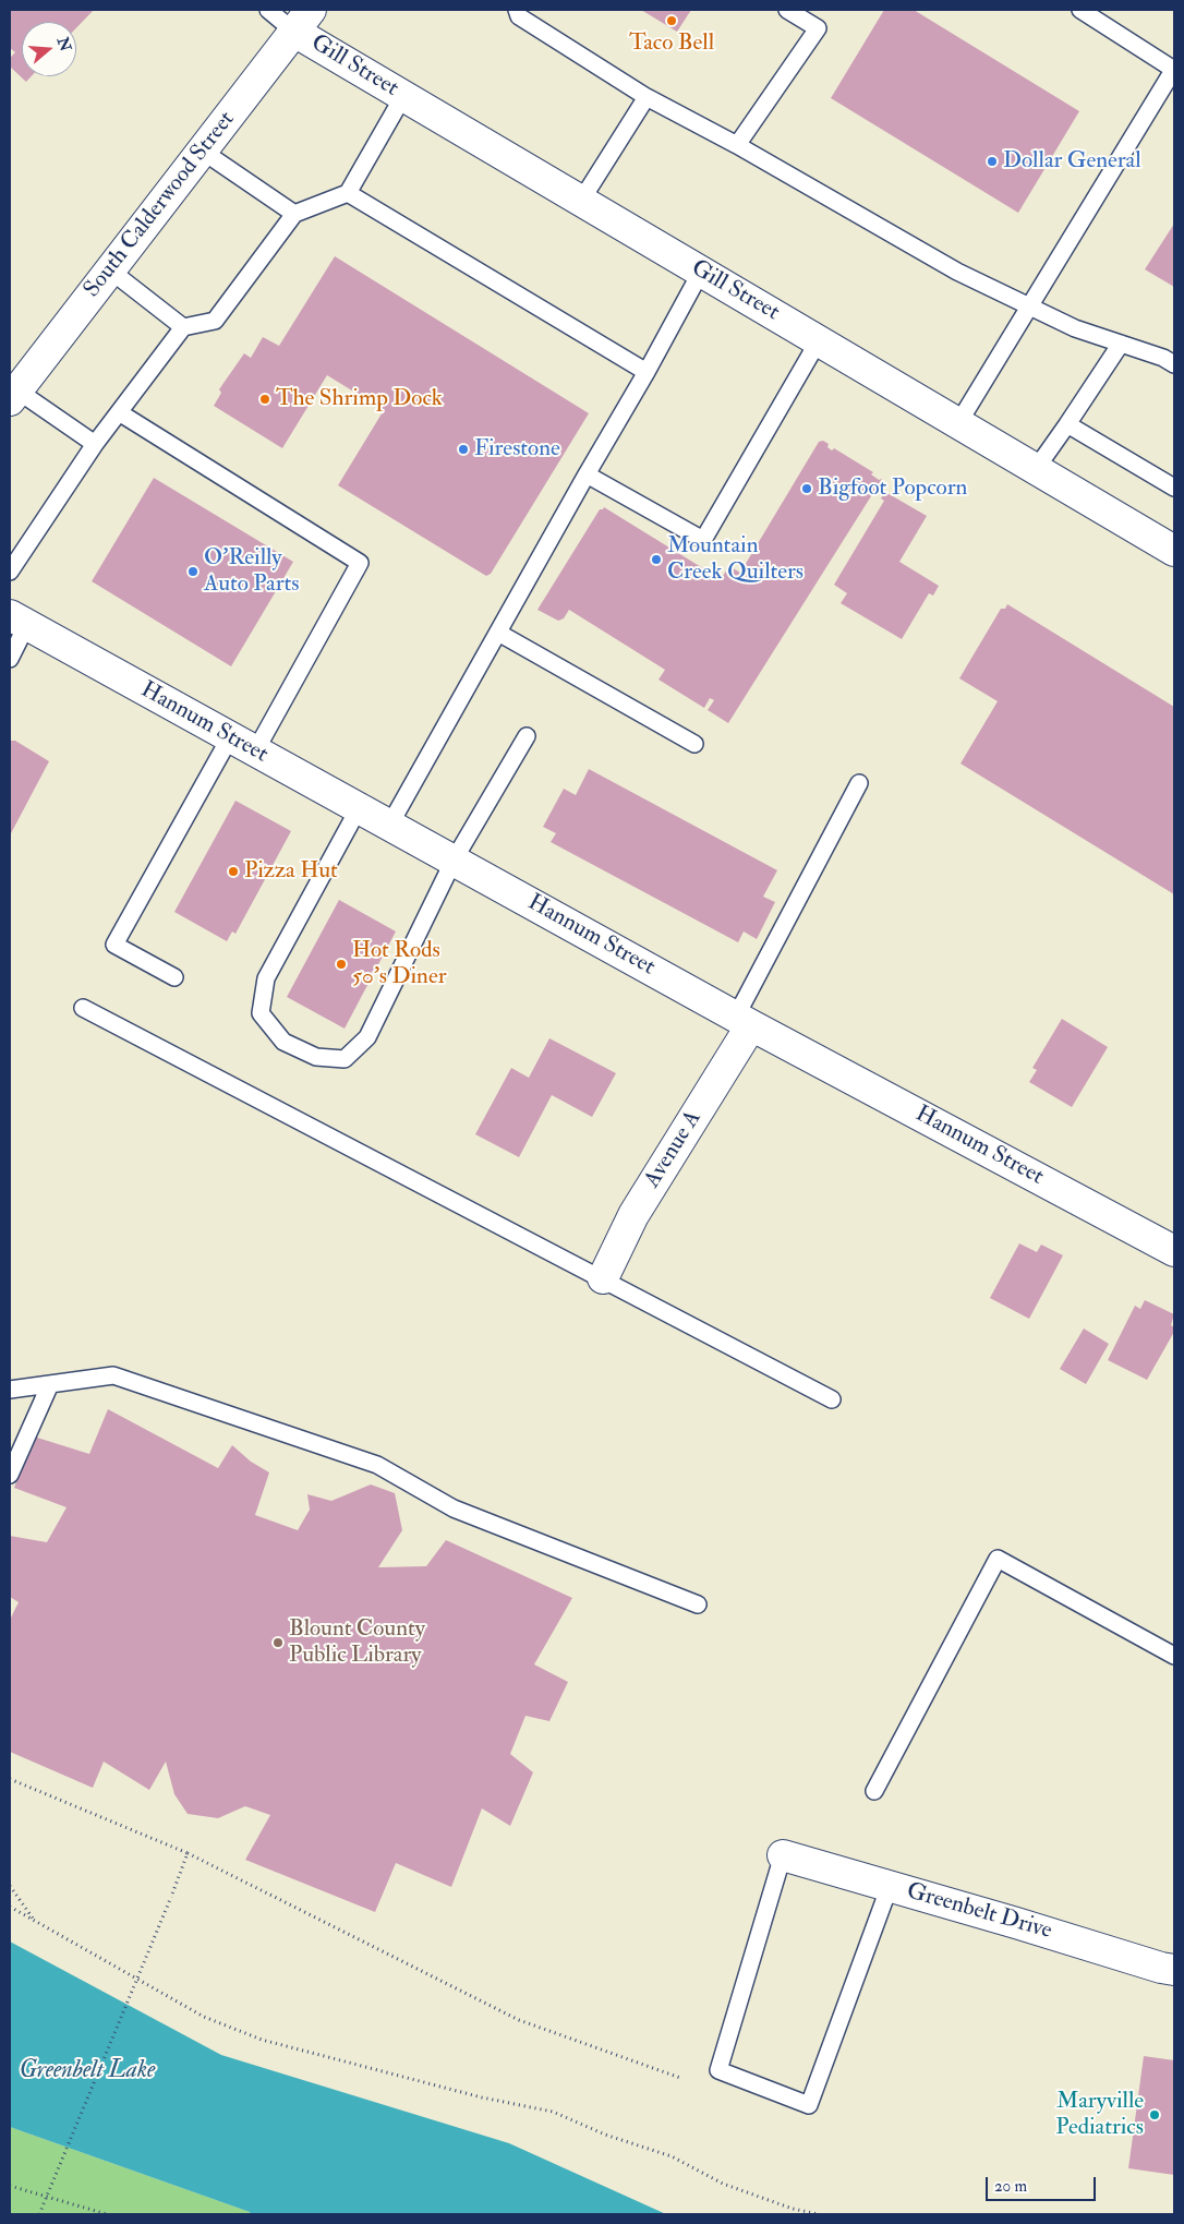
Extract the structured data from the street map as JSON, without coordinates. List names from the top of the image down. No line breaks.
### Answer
{"streets":{"street":["Gill Street","South Calderwood Street","Hannum Street","Avenue A","Greenbelt Drive"]},"crossings":[["Gill Street","South Calderwood Street"],["Hannum Street","Avenue A"]],"water":["Greenbelt Lake"],"places":["Taco Bell","Dollar General","The Shrimp Dock","Firestone","Bigfoot Popcorn","Mountain Creek Quilters","O'Reilly Auto Parts","Pizza Hut","Hot Rods 50's Diner","Blount County Public Library","Maryville Pediatrics"],"scale_bar":"20 m","north":"right"}
